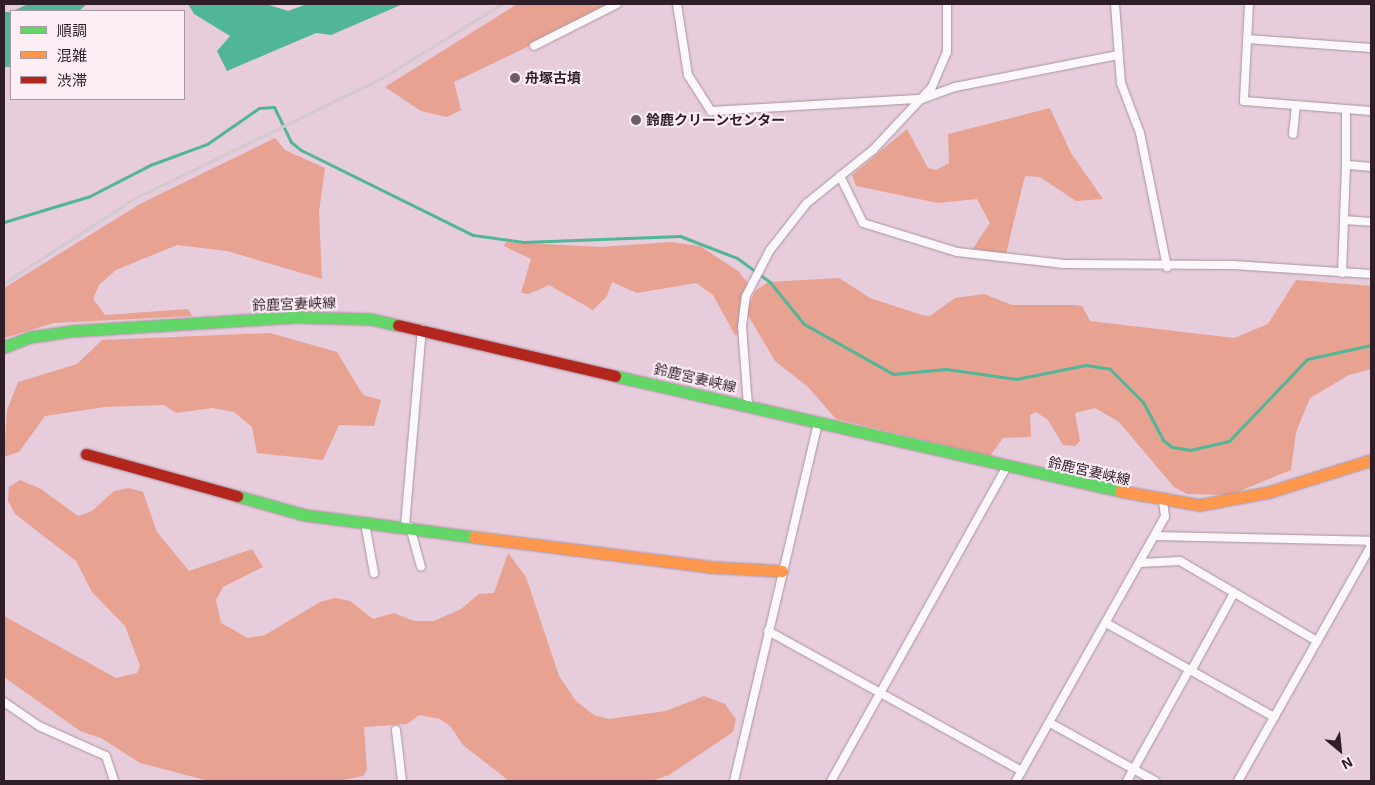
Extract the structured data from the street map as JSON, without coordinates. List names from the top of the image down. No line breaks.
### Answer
{"streets":{"main road":["鈴鹿宮妻峡線"]},"places":["舟塚古墳","鈴鹿クリーンセンター"],"legend":["順調","混雑","渋滞"],"north":"bottom right"}
